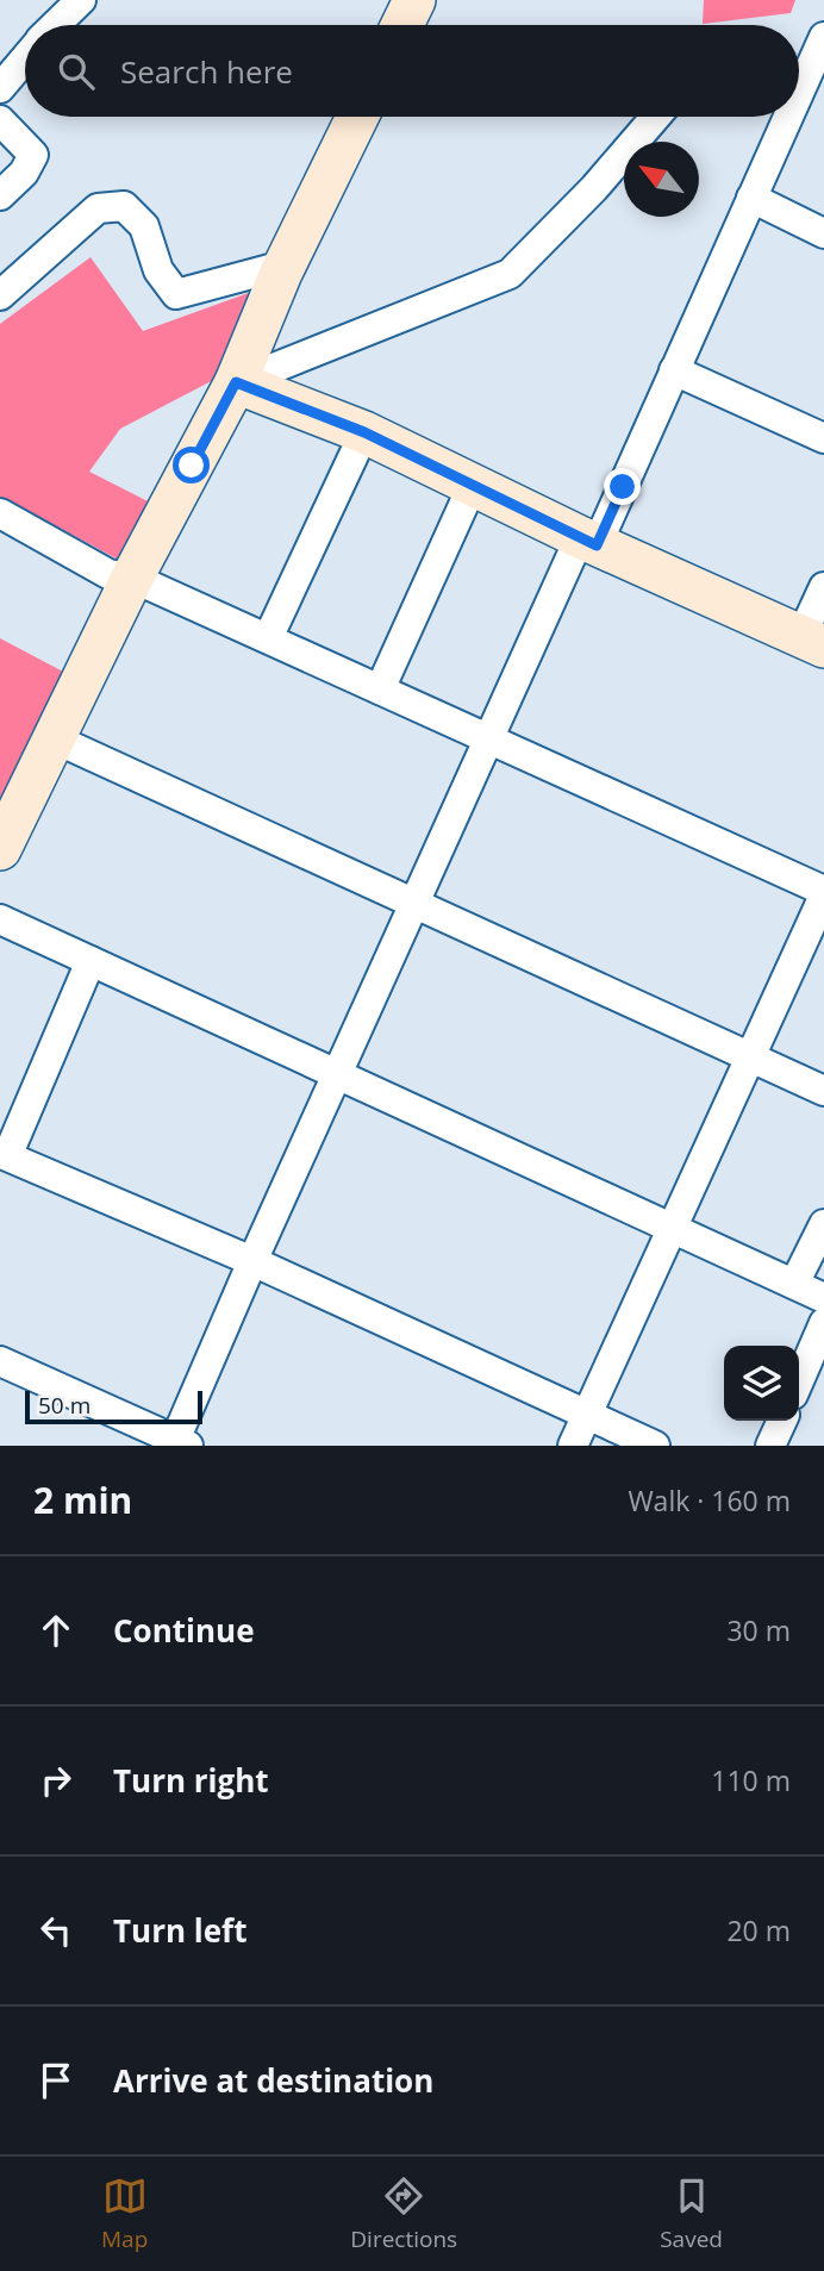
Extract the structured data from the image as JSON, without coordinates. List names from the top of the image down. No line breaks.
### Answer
{"scale_bar":"50 m","north":"top left","page":{"search":"Search here","scale":"50 m","heading":["2 min","Walk · 160 m"],"list":[["Continue","30 m"],["Turn right","110 m"],["Turn left","20 m"],"Arrive at destination"],"nav":["Map","Directions","Saved"]}}
